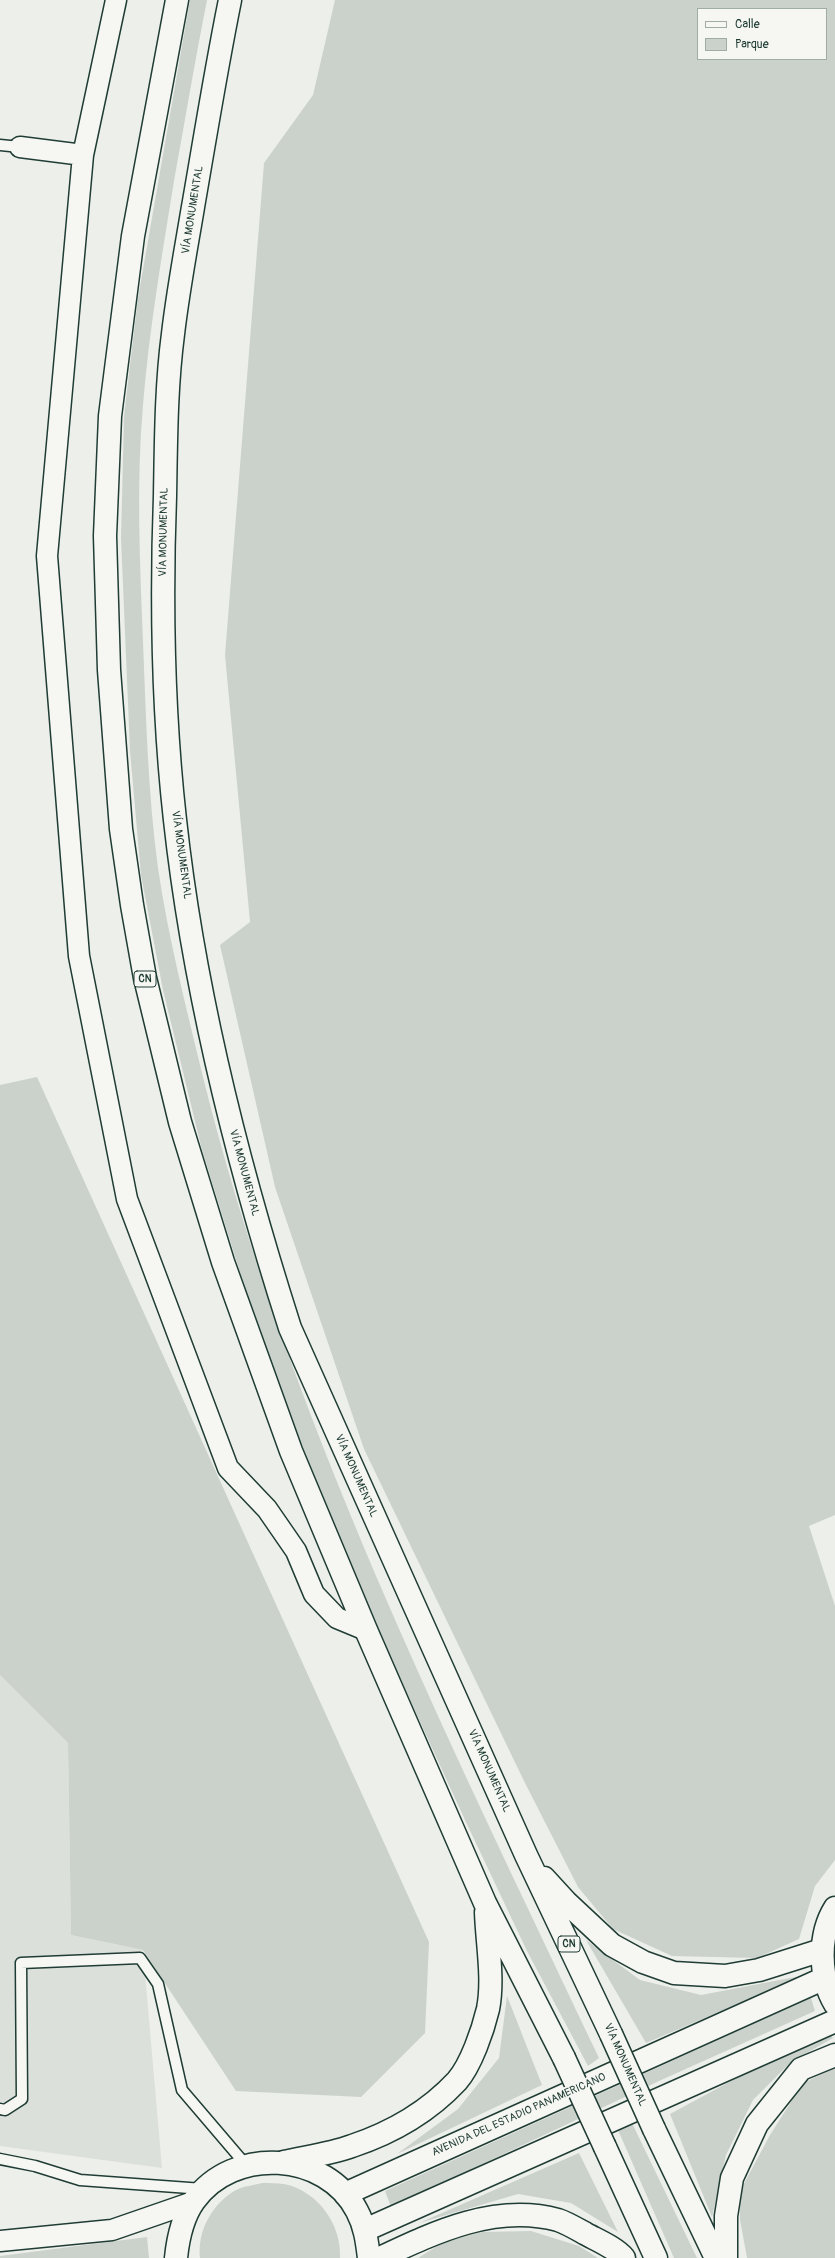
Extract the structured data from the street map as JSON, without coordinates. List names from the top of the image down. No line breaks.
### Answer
{"streets":{"main road":["VÍA MONUMENTAL","CN","AVENIDA DEL ESTADIO PANAMERICANO"]},"legend":["Calle","Parque"]}
